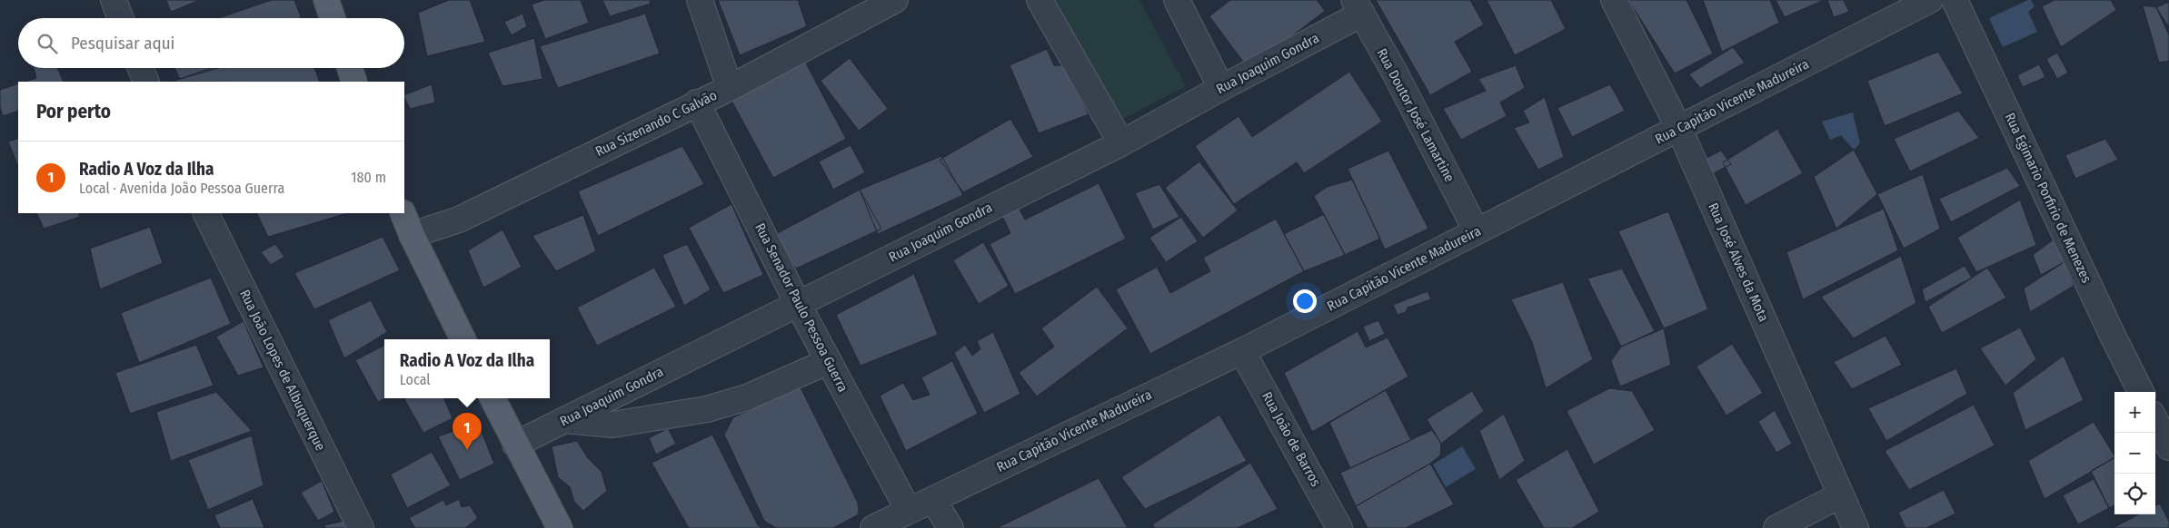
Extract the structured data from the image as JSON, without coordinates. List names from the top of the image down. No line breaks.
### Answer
{"streets":{"street":["Rua Joaquim Gondra","Rua Capitão Vicente Madureira","Rua Doutor José Lamartine","Rua Sizenando C Galvão","Rua Egimario Porfirio de Menezes","Rua José Alves da Mota","Rua Senador Paulo Pessoa Guerra","Rua João Lopes de Albuquerque","Rua João de Barros"]},"crossings":[["Rua Joaquim Gondra","Rua Doutor José Lamartine"],["Rua Joaquim Gondra","Rua Senador Paulo Pessoa Guerra"],["Rua Capitão Vicente Madureira","Rua Doutor José Lamartine"],["Rua Capitão Vicente Madureira","Rua José Alves da Mota"],["Rua Capitão Vicente Madureira","Rua Senador Paulo Pessoa Guerra"],["Rua Capitão Vicente Madureira","Rua João de Barros"],["Rua Sizenando C Galvão","Rua Senador Paulo Pessoa Guerra"]],"page":{"search":"Pesquisar aqui","heading":"Por perto","list":[{"mark":"1","name":"Radio A Voz da Ilha","note":"Local · Avenida João Pessoa Guerra","value":"180 m"}],"popup":["Radio A Voz da Ilha","Local"],"map_buttons":["+","−"],"pins":"1"}}
